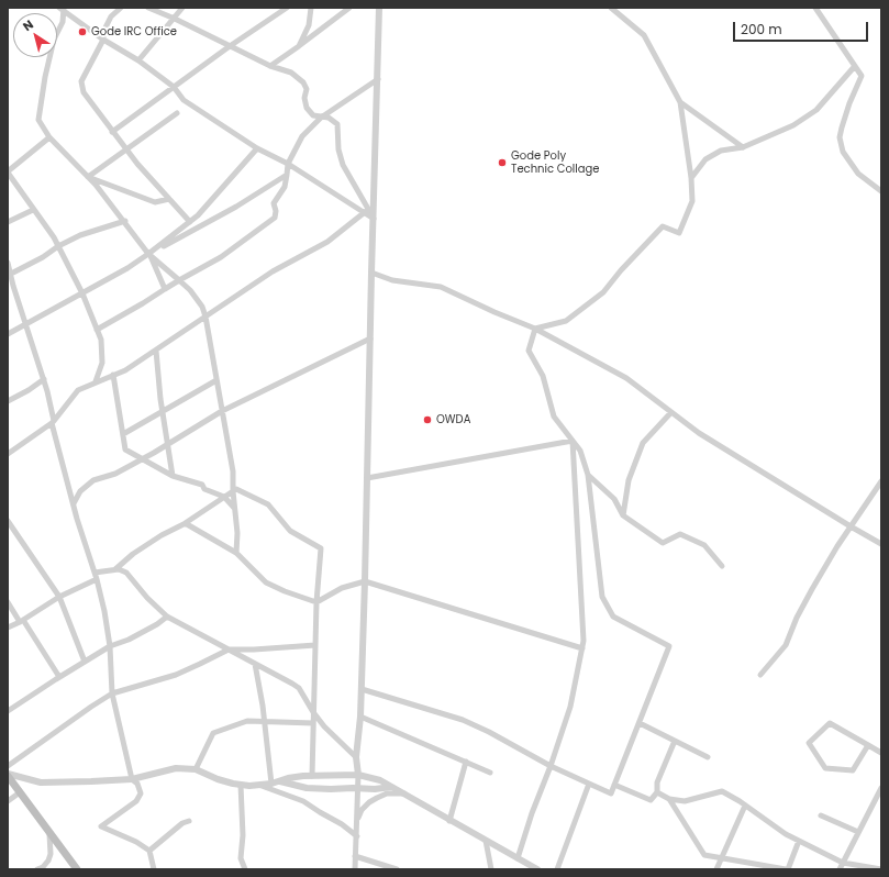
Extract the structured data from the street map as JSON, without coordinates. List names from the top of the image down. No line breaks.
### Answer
{"places":["Gode IRC Office","Gode Poly Technic Collage","OWDA"],"scale_bar":"200 m","north":"top left"}
